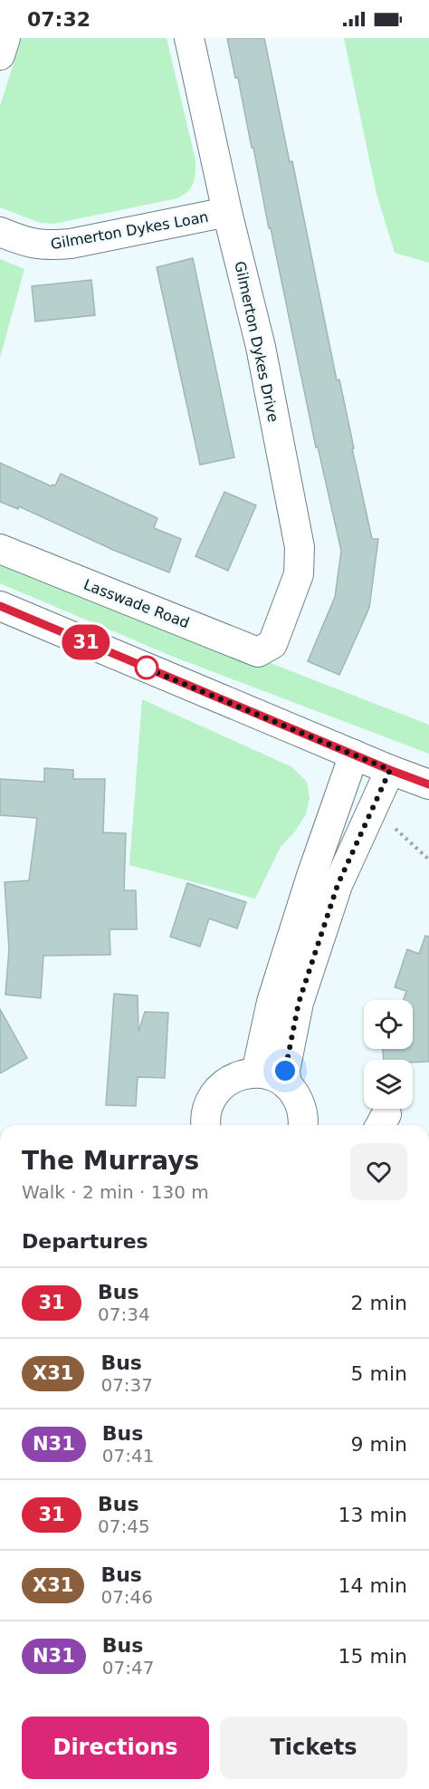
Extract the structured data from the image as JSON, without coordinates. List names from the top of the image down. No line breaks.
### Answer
{"streets":{"street":["Gilmerton Dykes Loan","Gilmerton Dykes Drive","Lasswade Road"]},"crossings":[["Gilmerton Dykes Loan","Gilmerton Dykes Drive"],["Gilmerton Dykes Drive","Lasswade Road"]],"lines":["bus line 31"],"page":{"status":"07:32","on_map":"31","heading":[["The Murrays","Walk · 2 min · 130 m"],"Departures"],"list":[{"mark":"31","name":"Bus","note":"07:34","value":"2 min"},{"mark":"X31","name":"Bus","note":"07:37","value":"5 min"},{"mark":"N31","name":"Bus","note":"07:41","value":"9 min"},{"mark":"31","name":"Bus","note":"07:45","value":"13 min"},{"mark":"X31","name":"Bus","note":"07:46","value":"14 min"},{"mark":"N31","name":"Bus","note":"07:47","value":"15 min"}],"buttons":["Directions","Tickets"]}}
